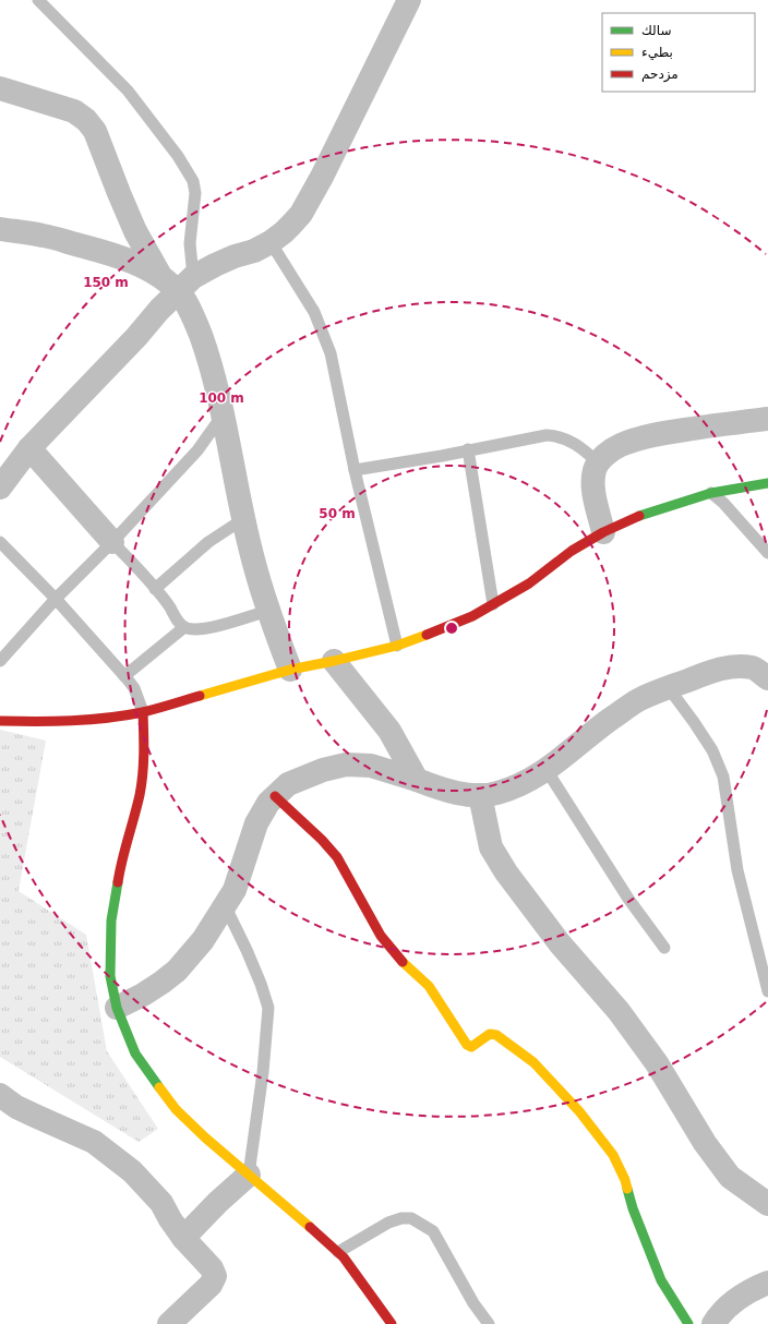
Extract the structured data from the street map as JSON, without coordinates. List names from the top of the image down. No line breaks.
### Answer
{"legend":["سالك","بطيء","مزدحم"],"rings":["150 m","100 m","50 m"]}
